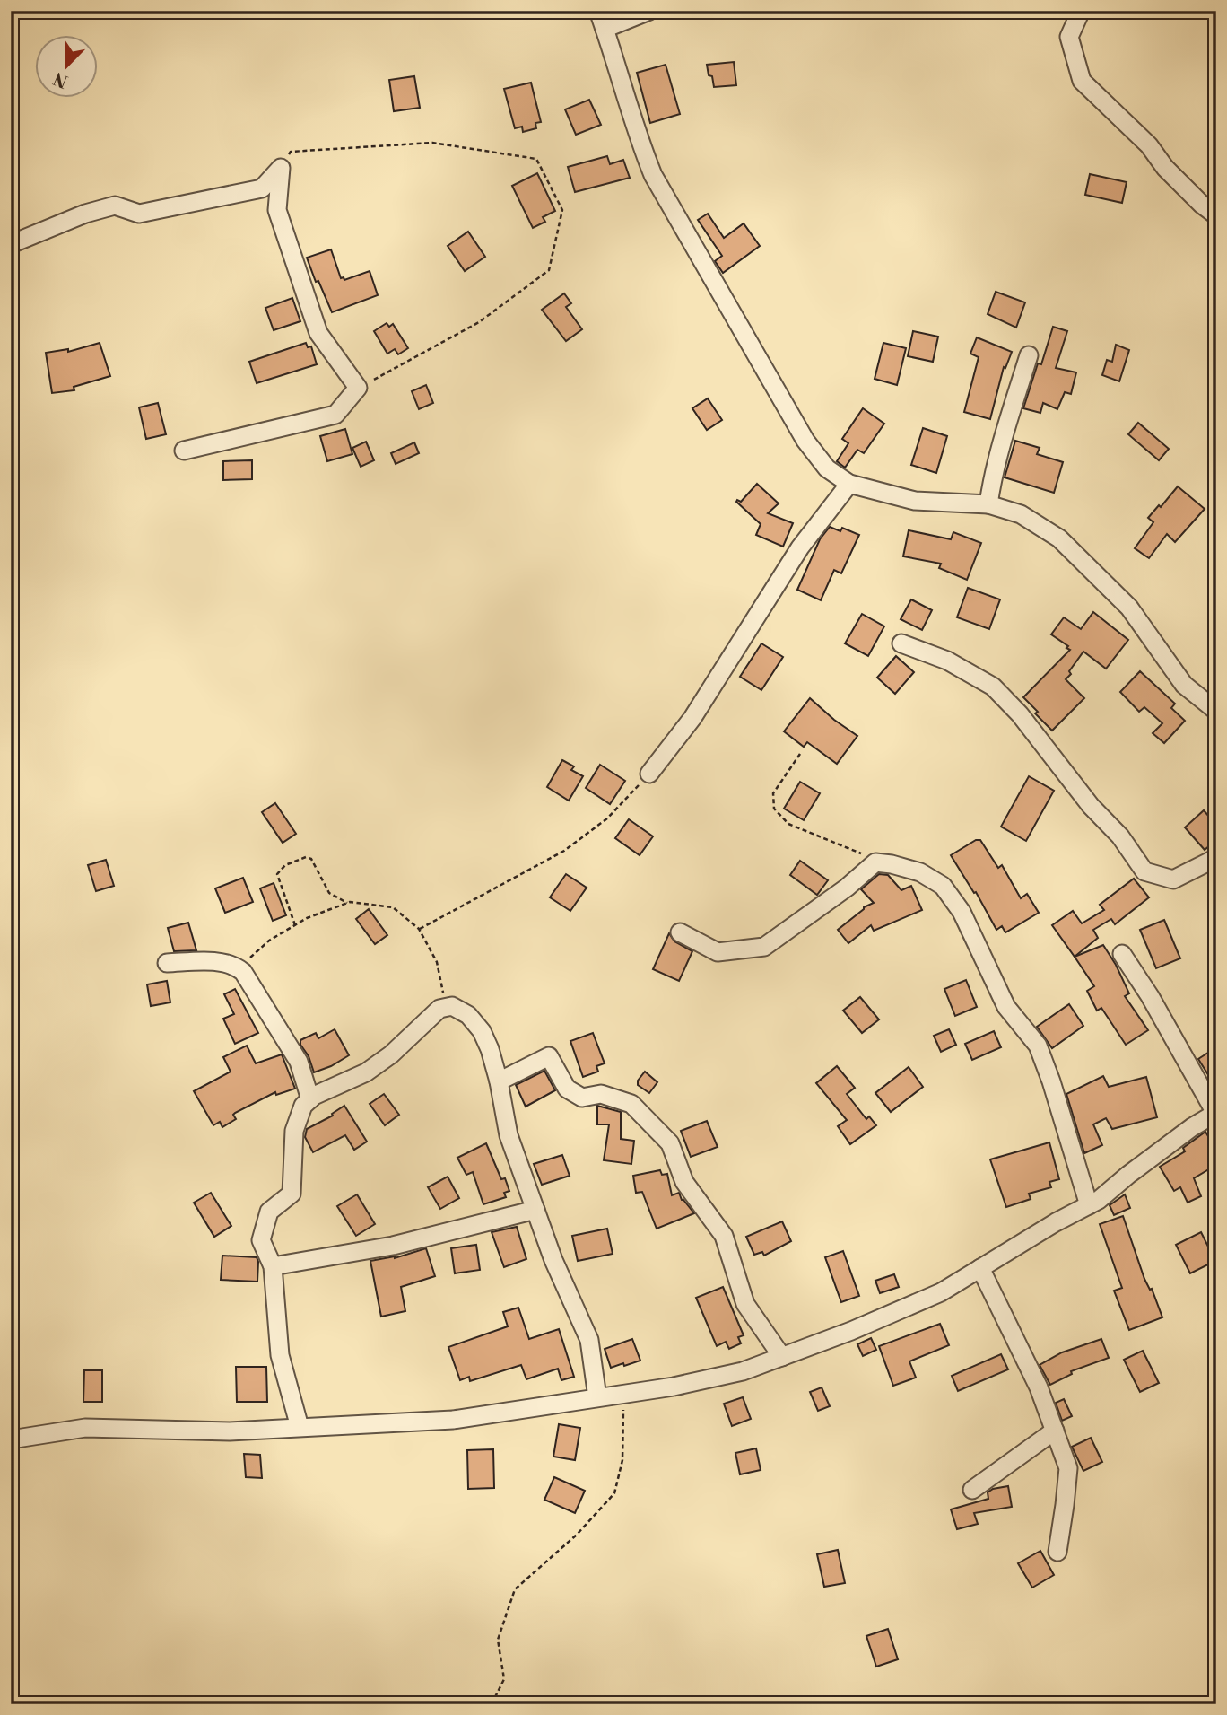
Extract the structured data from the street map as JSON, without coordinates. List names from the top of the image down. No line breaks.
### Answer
{"north":"bottom left"}
